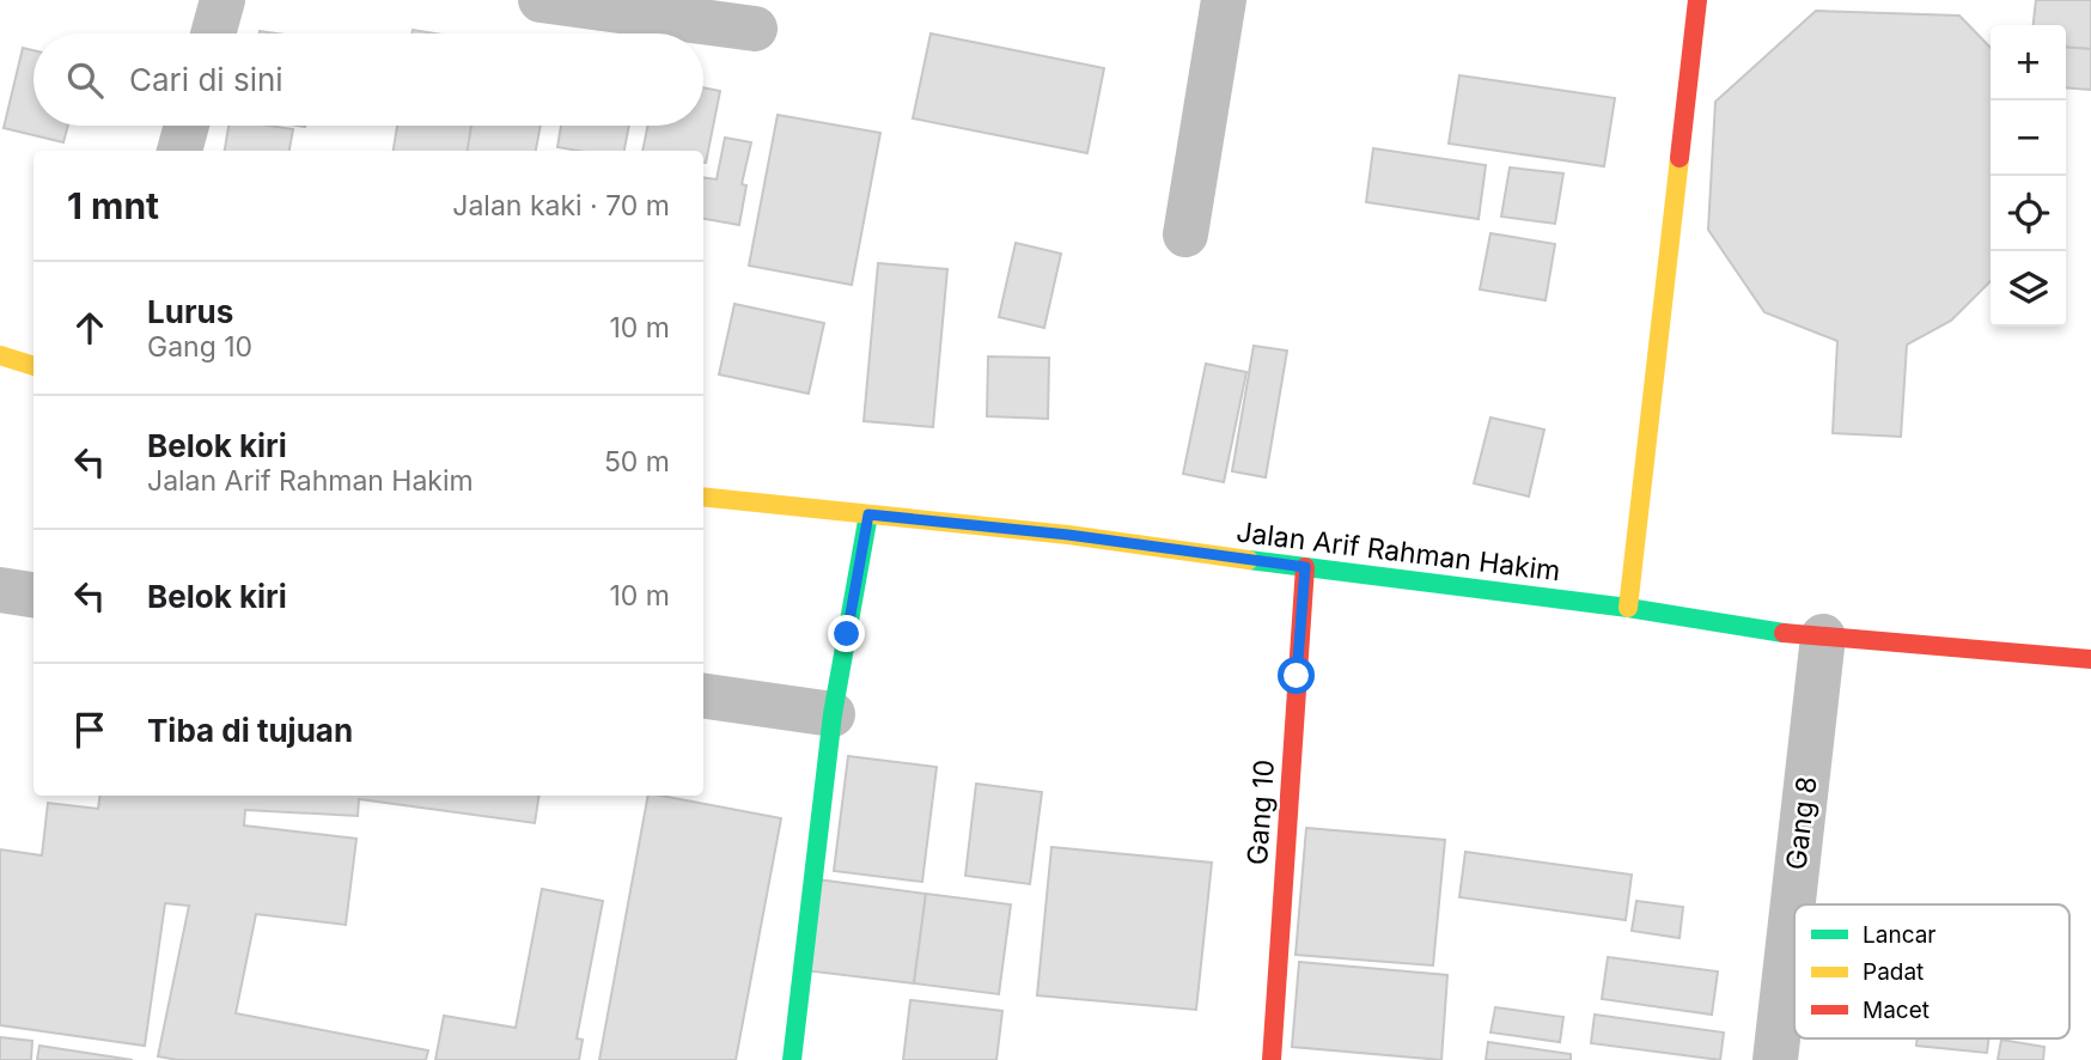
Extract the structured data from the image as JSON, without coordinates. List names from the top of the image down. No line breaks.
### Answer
{"streets":{"street":["Jalan Arif Rahman Hakim","Gang 10","Gang 8"]},"crossings":[["Jalan Arif Rahman Hakim","Gang 10"],["Jalan Arif Rahman Hakim","Gang 8"]],"legend":["Lancar","Padat","Macet"],"page":{"map_buttons":["+","−"],"search":"Cari di sini","heading":["1 mnt","Jalan kaki · 70 m"],"list":[["Lurus","Gang 10","10 m"],["Belok kiri","Jalan Arif Rahman Hakim","50 m"],["Belok kiri","10 m"],"Tiba di tujuan"]}}
